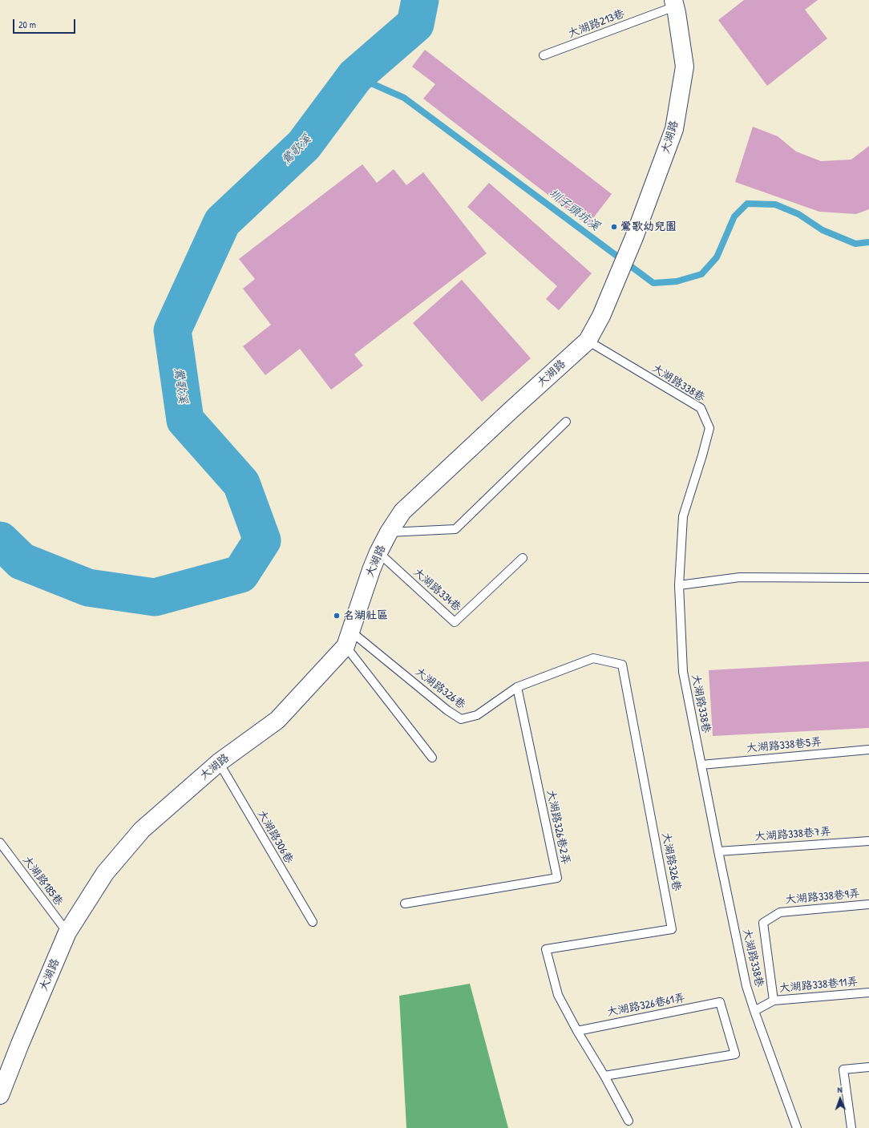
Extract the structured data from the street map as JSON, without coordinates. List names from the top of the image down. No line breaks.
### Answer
{"streets":{"street":["大湖路"],"lane":["大湖路213巷","大湖路338巷","大湖路334巷","大湖路326巷","大湖路338巷5弄","大湖路326巷2弄","大湖路338巷7弄","大湖路306巷","大湖路185巷","大湖路338巷9弄","大湖路338巷11弄","大湖路326巷61弄"]},"crossings":[["大湖路213巷","大湖路"],["大湖路","大湖路338巷"],["大湖路","大湖路334巷"],["大湖路","大湖路326巷"],["大湖路","大湖路306巷"],["大湖路","大湖路185巷"],["大湖路338巷","大湖路338巷5弄"],["大湖路338巷","大湖路338巷7弄"],["大湖路338巷","大湖路338巷11弄"],["大湖路326巷","大湖路326巷2弄"],["大湖路326巷","大湖路326巷61弄"],["大湖路338巷9弄","大湖路338巷11弄"]],"water":["鶯歌溪","圳子頭坑溪"],"places":["鶯歌幼兒園","名湖社區"],"scale_bar":"20 m","north":"top"}
